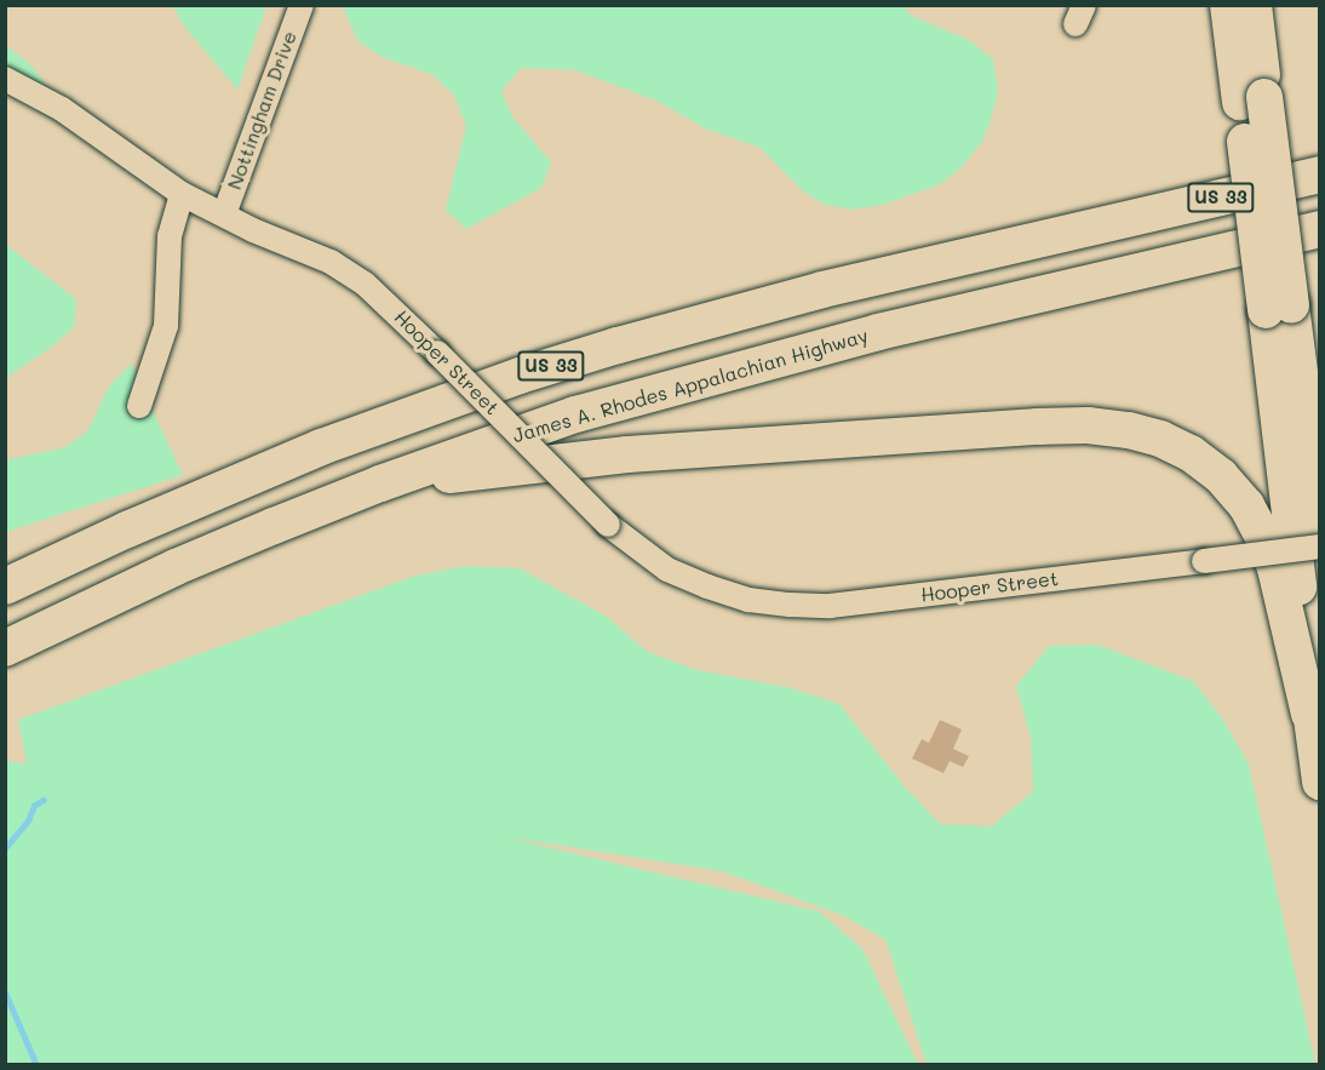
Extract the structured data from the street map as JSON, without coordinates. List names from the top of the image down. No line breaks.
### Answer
{"streets":{"highway":["US 33","James A. Rhodes Appalachian Highway"],"street":["Nottingham Drive","Hooper Street"]},"crossings":[["Nottingham Drive","Hooper Street"]]}
